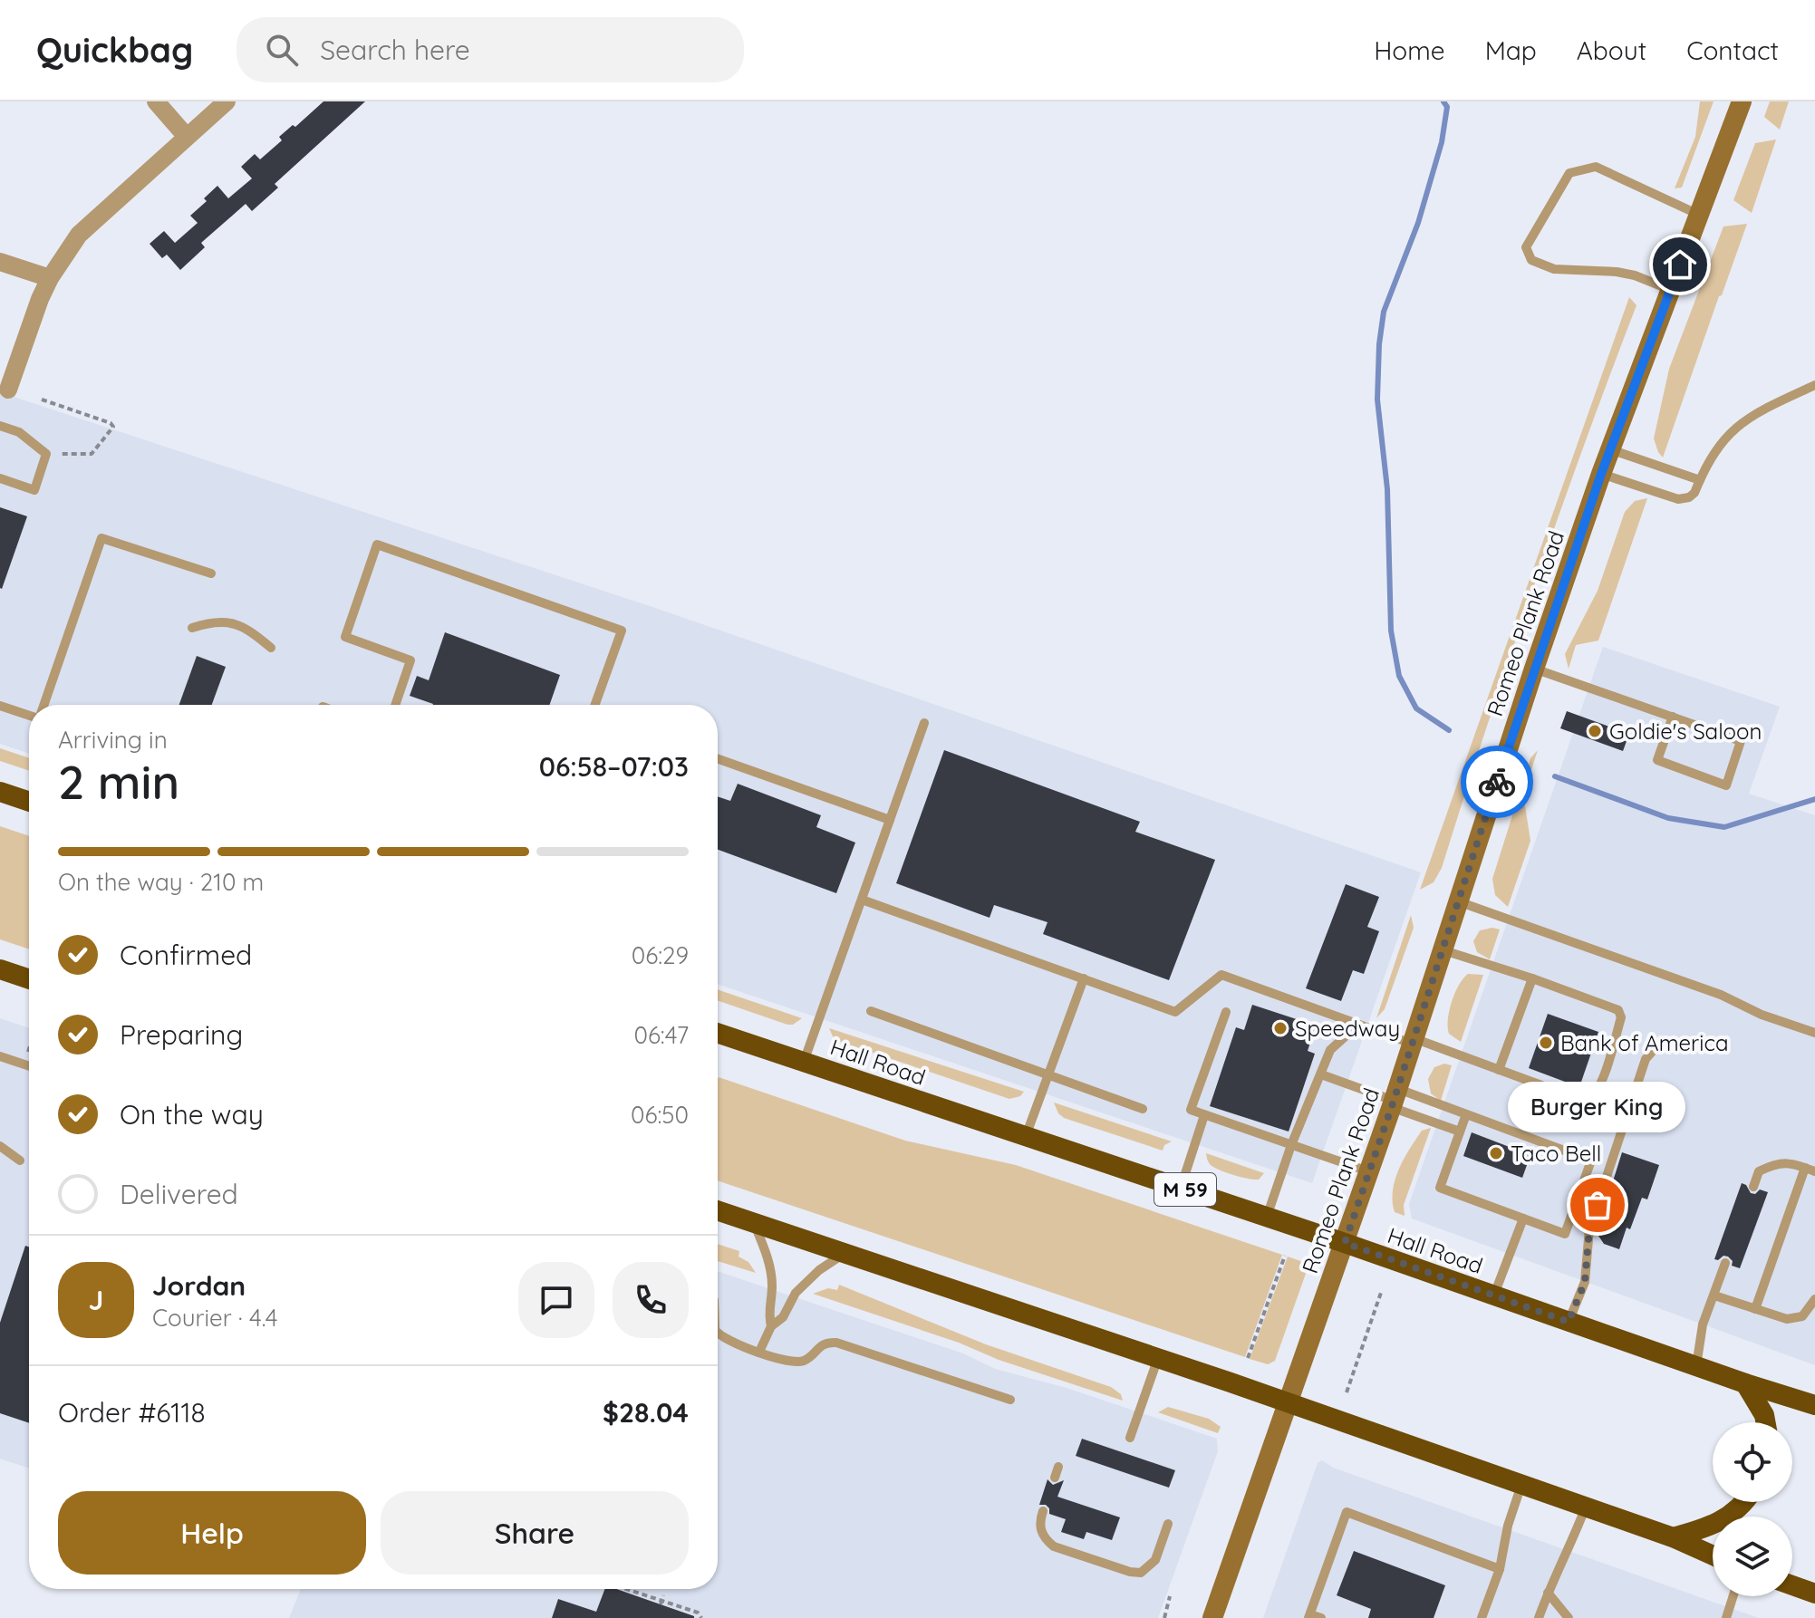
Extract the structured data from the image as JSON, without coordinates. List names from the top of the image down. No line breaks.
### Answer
{"streets":{"highway":["Hall Road","M 59"],"main road":["Romeo Plank Road"]},"crossings":[["Romeo Plank Road","Hall Road"]],"places":["Goldie's Saloon","Speedway","Bank of America","Taco Bell","Burger King"],"page":{"header":"Quickbag","search":"Search here","nav":["Home","Map","About","Contact"],"heading":["2 min","Arriving in","06:58–07:03"],"panel":["Jordan","Courier · 4.4","Order #6118","$28.04"],"bar":"On the way · 210 m","list":[["Confirmed","06:29"],["Preparing","06:47"],["On the way","06:50"],"Delivered"],"bubble":"Burger King","round":"J","buttons":["Help","Share"]}}
